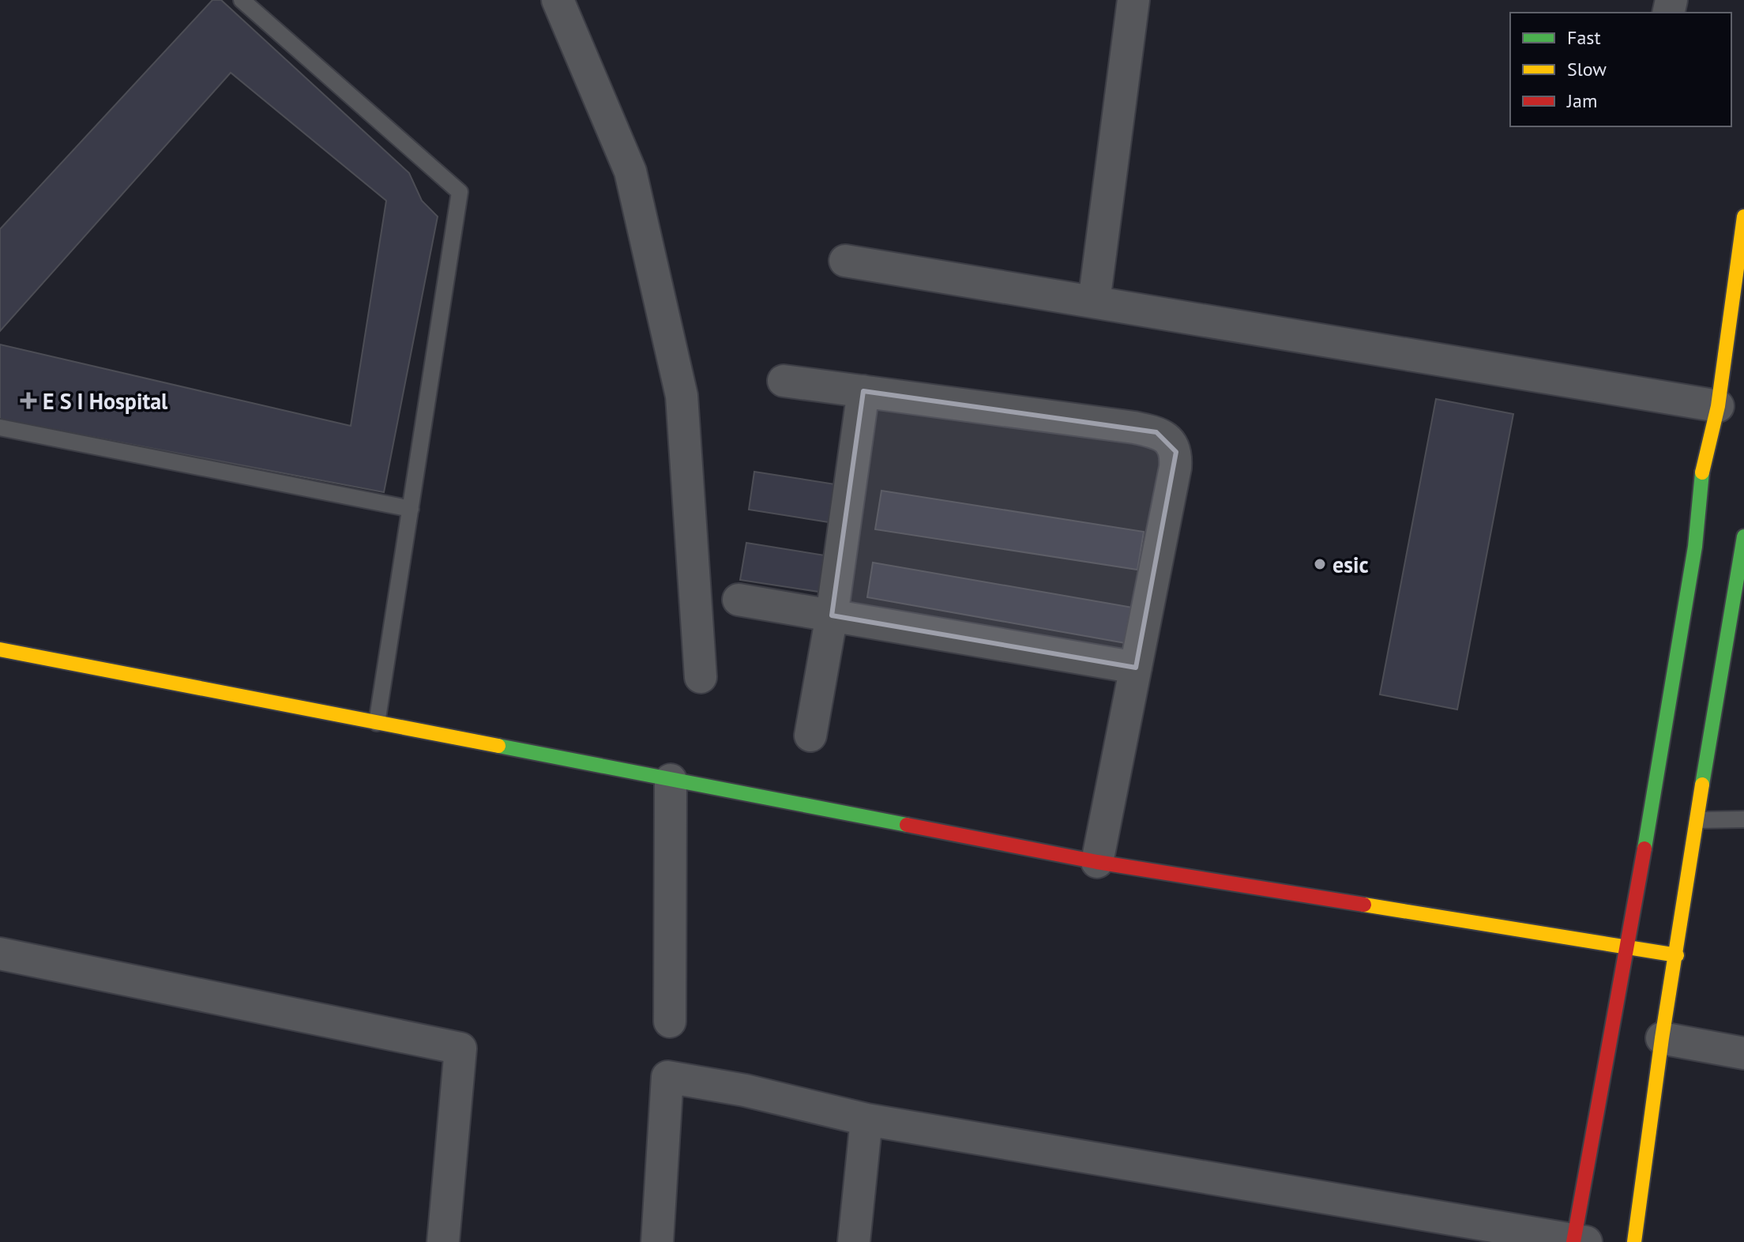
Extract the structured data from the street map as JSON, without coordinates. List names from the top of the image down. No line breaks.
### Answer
{"places":{"health":["E S I Hospital"],"other":["esic"]},"legend":["Fast","Slow","Jam"]}
